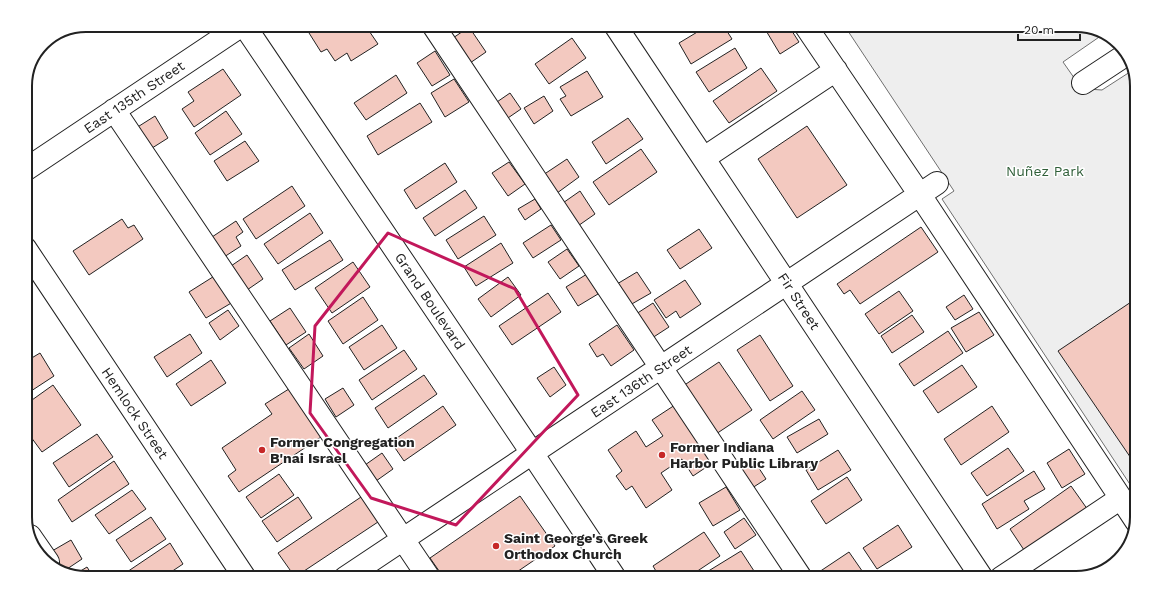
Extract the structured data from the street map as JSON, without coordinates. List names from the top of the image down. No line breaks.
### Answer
{"streets":{"street":["East 135th Street","Grand Boulevard","Fir Street","East 136th Street","Hemlock Street"]},"crossings":[["Grand Boulevard","East 136th Street"],["Fir Street","East 136th Street"]],"parks":["Nuñez Park"],"places":["Former Congregation B'nai Israel","Former Indiana Harbor Public Library","Saint George's Greek Orthodox Church"],"scale_bar":"20 m"}
